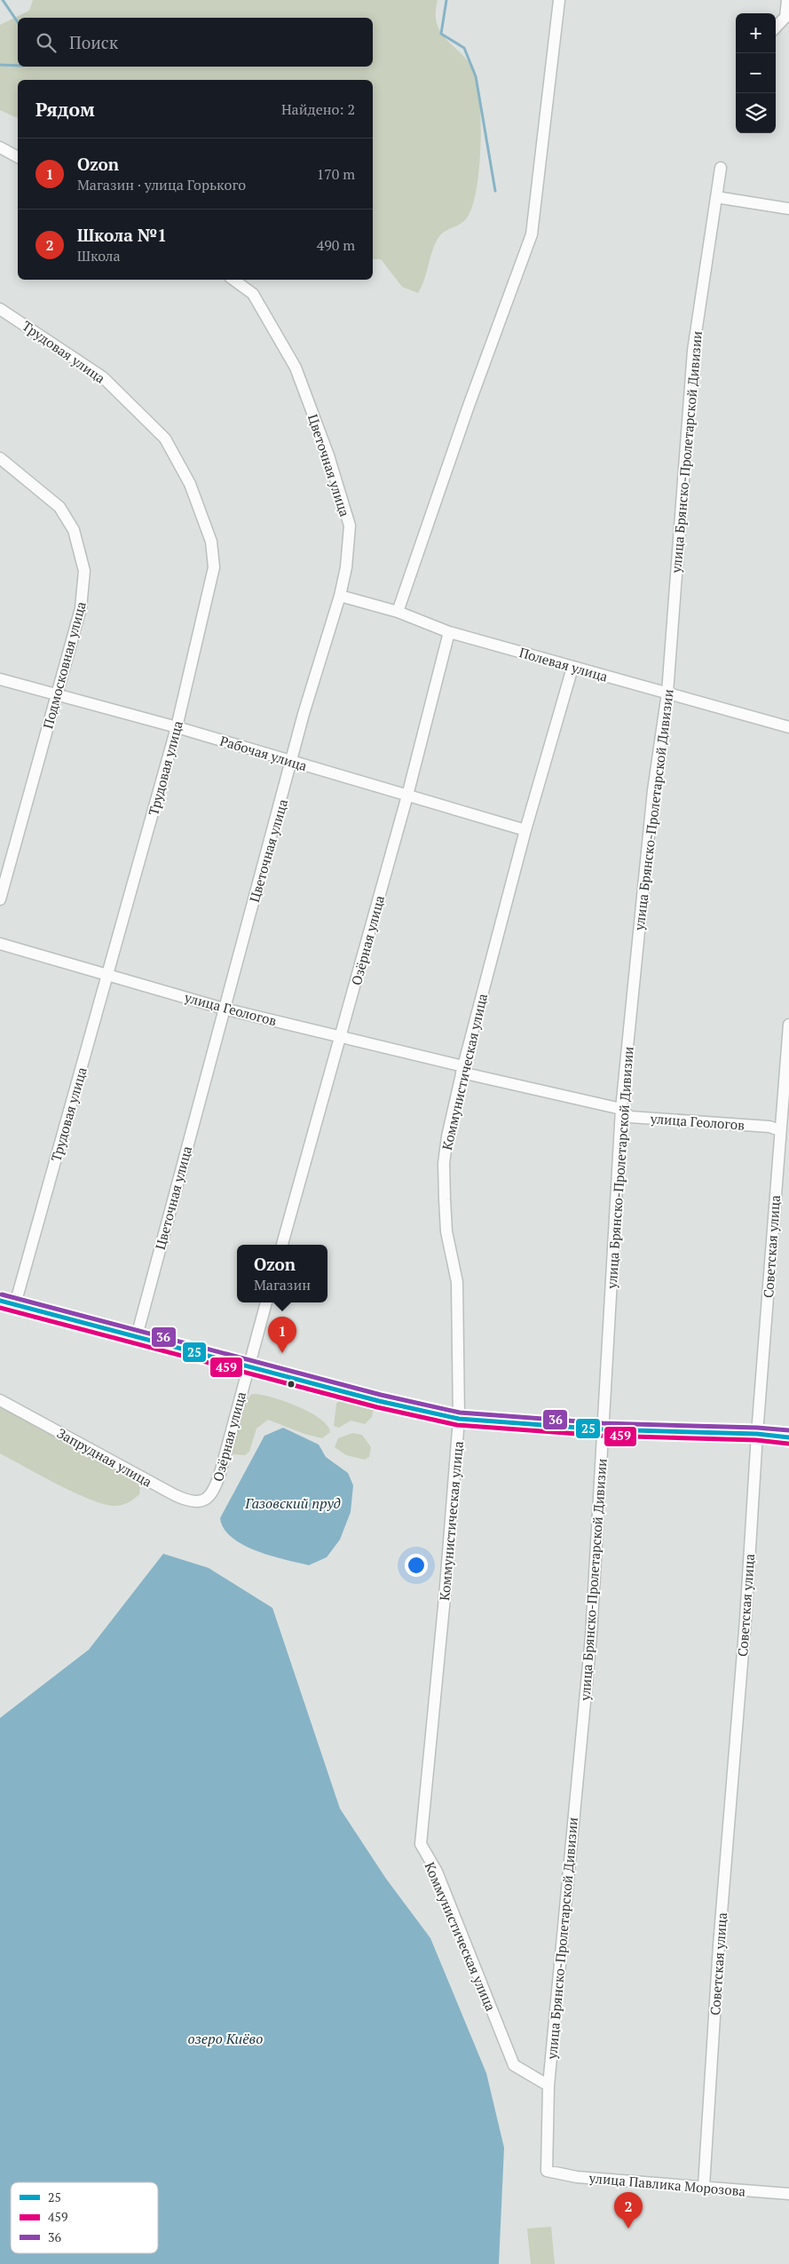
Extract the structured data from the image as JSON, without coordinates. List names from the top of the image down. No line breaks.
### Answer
{"streets":{"street":["Трудовая улица","улица Брянско-Пролетарской Дивизии","Цветочная улица","Полевая улица","Подмосковная улица","Рабочая улица","Озёрная улица","улица Геологов","Коммунистическая улица","Советская улица","Запрудная улица","улица Павлика Морозова"]},"crossings":[["Трудовая улица","Рабочая улица"],["Трудовая улица","улица Геологов"],["улица Брянско-Пролетарской Дивизии","Полевая улица"],["улица Брянско-Пролетарской Дивизии","улица Геологов"],["улица Брянско-Пролетарской Дивизии","Коммунистическая улица"],["улица Брянско-Пролетарской Дивизии","улица Павлика Морозова"],["Цветочная улица","Полевая улица"],["Цветочная улица","Рабочая улица"],["Цветочная улица","улица Геологов"],["Полевая улица","Озёрная улица"],["Полевая улица","Коммунистическая улица"],["Подмосковная улица","Рабочая улица"],["Рабочая улица","Озёрная улица"],["Рабочая улица","Коммунистическая улица"],["Озёрная улица","улица Геологов"],["Озёрная улица","Запрудная улица"],["улица Геологов","Коммунистическая улица"],["улица Геологов","Советская улица"],["Советская улица","улица Павлика Морозова"]],"water":["Газовский пруд","озеро Киёво"],"lines":["transit line 36","transit line 25","transit line 459"],"legend":["25","459","36"],"page":{"map_buttons":["+","−"],"search":"Поиск","heading":["Рядом","Найдено: 2"],"list":[{"mark":"1","name":"Ozon","note":"Магазин · улица Горького","value":"170 m"},{"mark":"2","name":"Школа №1","note":"Школа","value":"490 m"}],"popup":["Ozon","Магазин"],"pins":["1","2"]}}
